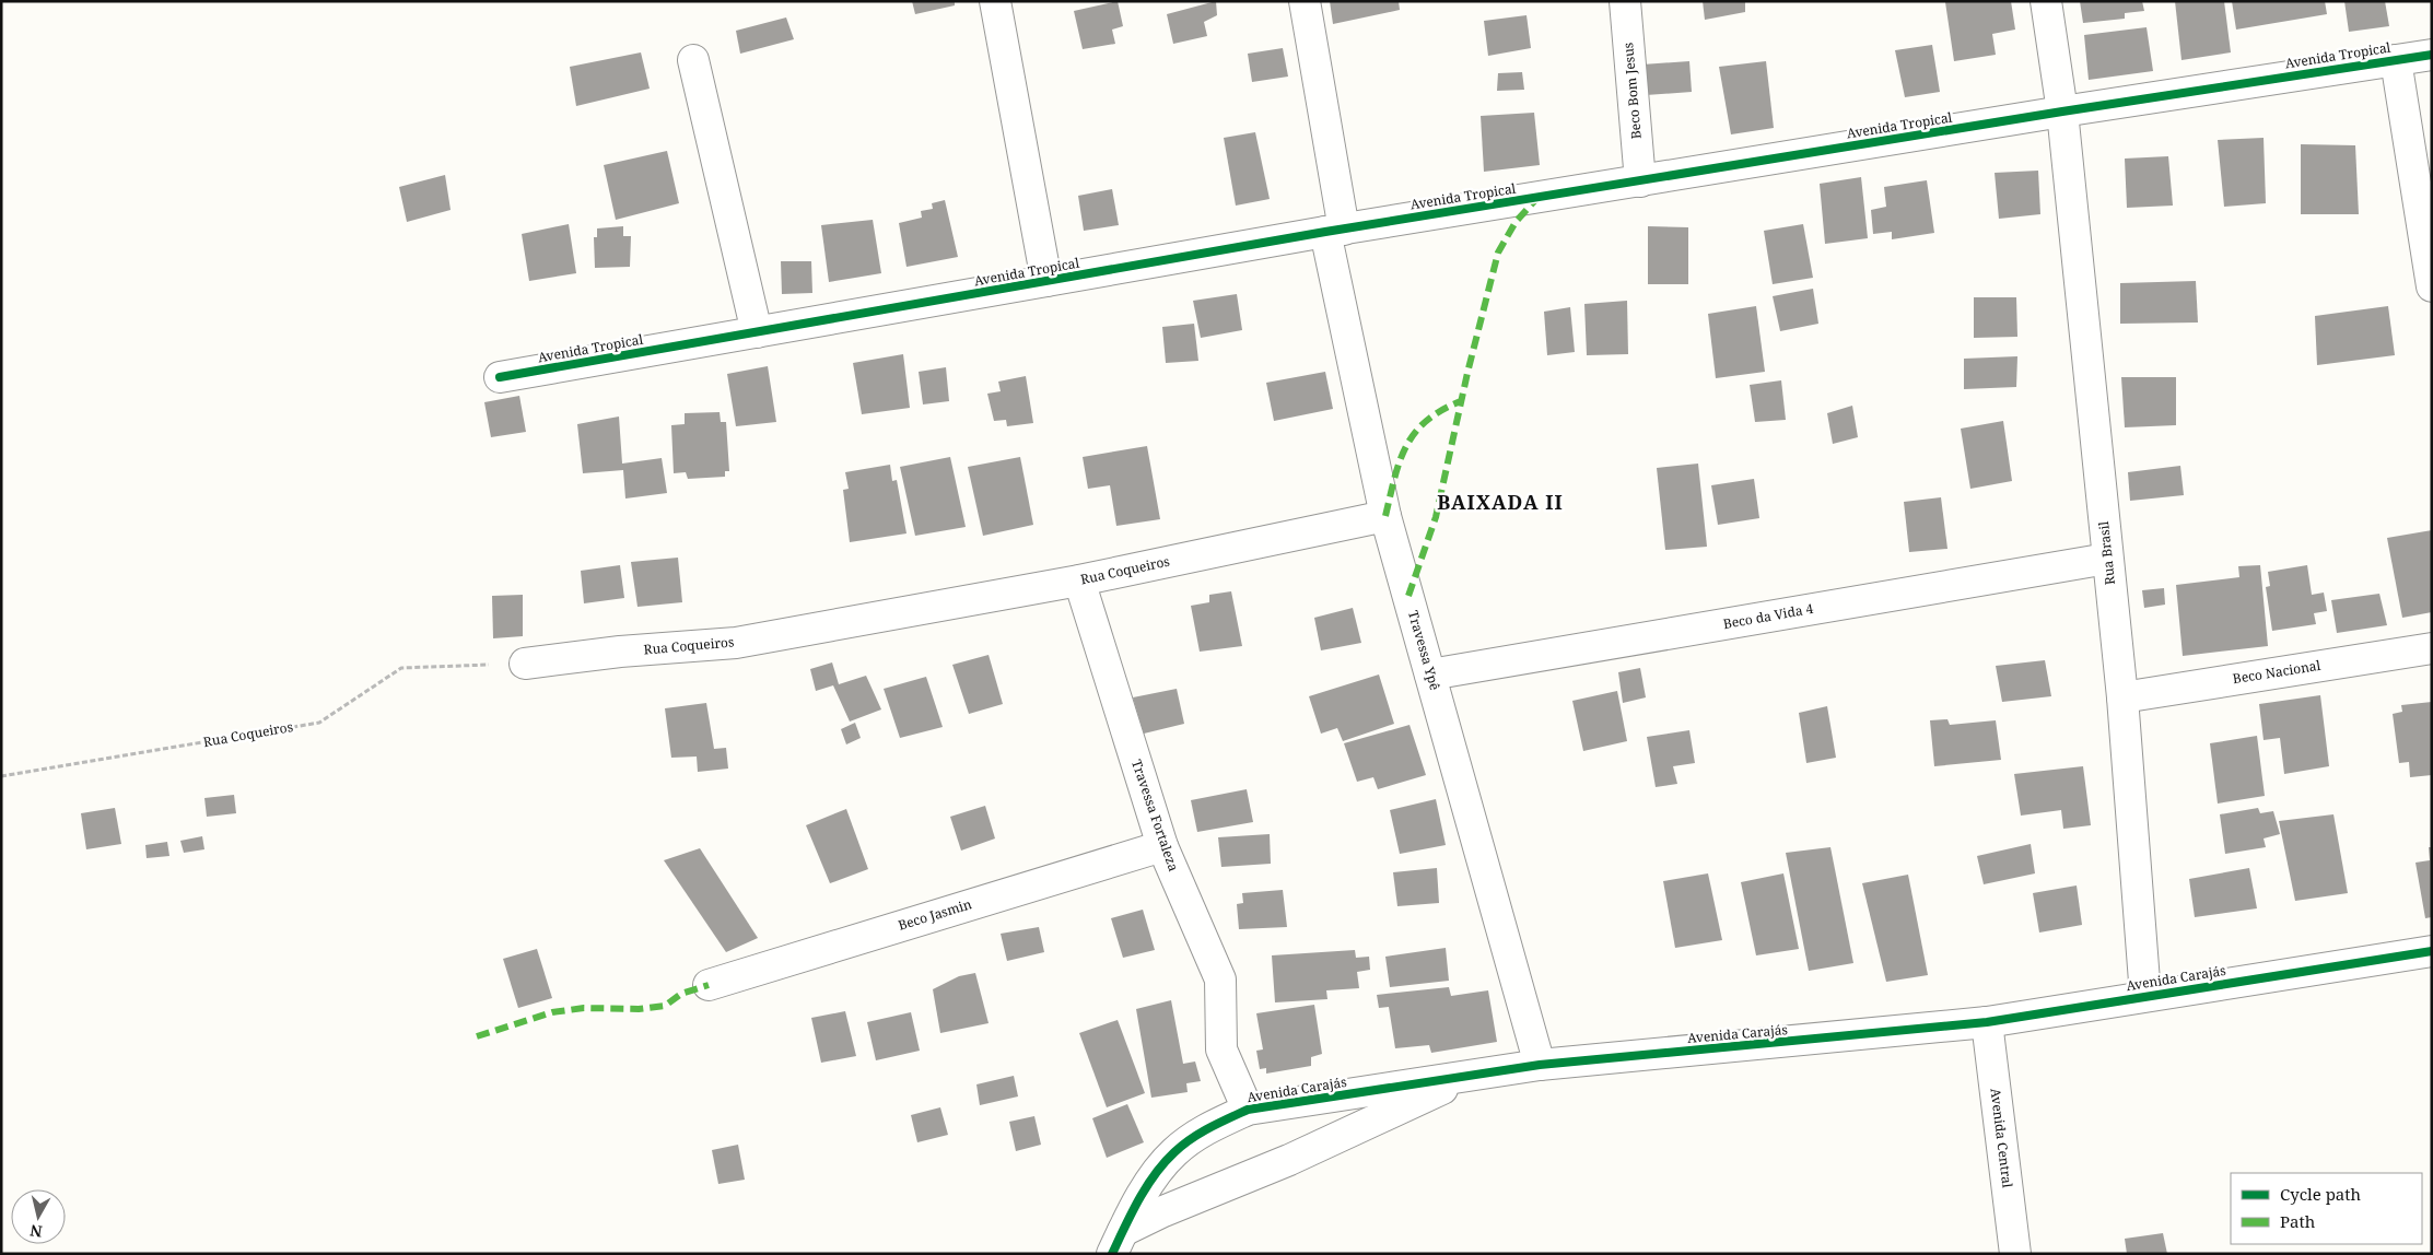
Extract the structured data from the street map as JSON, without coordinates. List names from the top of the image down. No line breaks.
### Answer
{"streets":{"street":["Avenida Tropical","Beco Bom Jesus","Rua Brasil","Rua Coqueiros","Beco da Vida 4","Travessa Ypê","Beco Nacional","Travessa Fortaleza","Beco Jasmin","Avenida Carajás","Avenida Central"]},"crossings":[["Avenida Tropical","Beco Bom Jesus"],["Avenida Tropical","Rua Brasil"],["Avenida Tropical","Travessa Ypê"],["Rua Brasil","Beco da Vida 4"],["Rua Brasil","Beco Nacional"],["Rua Brasil","Avenida Carajás"],["Rua Coqueiros","Travessa Ypê"],["Rua Coqueiros","Travessa Fortaleza"],["Beco da Vida 4","Travessa Ypê"],["Travessa Ypê","Avenida Carajás"],["Travessa Fortaleza","Beco Jasmin"],["Travessa Fortaleza","Avenida Carajás"],["Avenida Carajás","Avenida Central"]],"districts":["BAIXADA II"],"legend":["Cycle path","Path"],"north":"bottom"}
